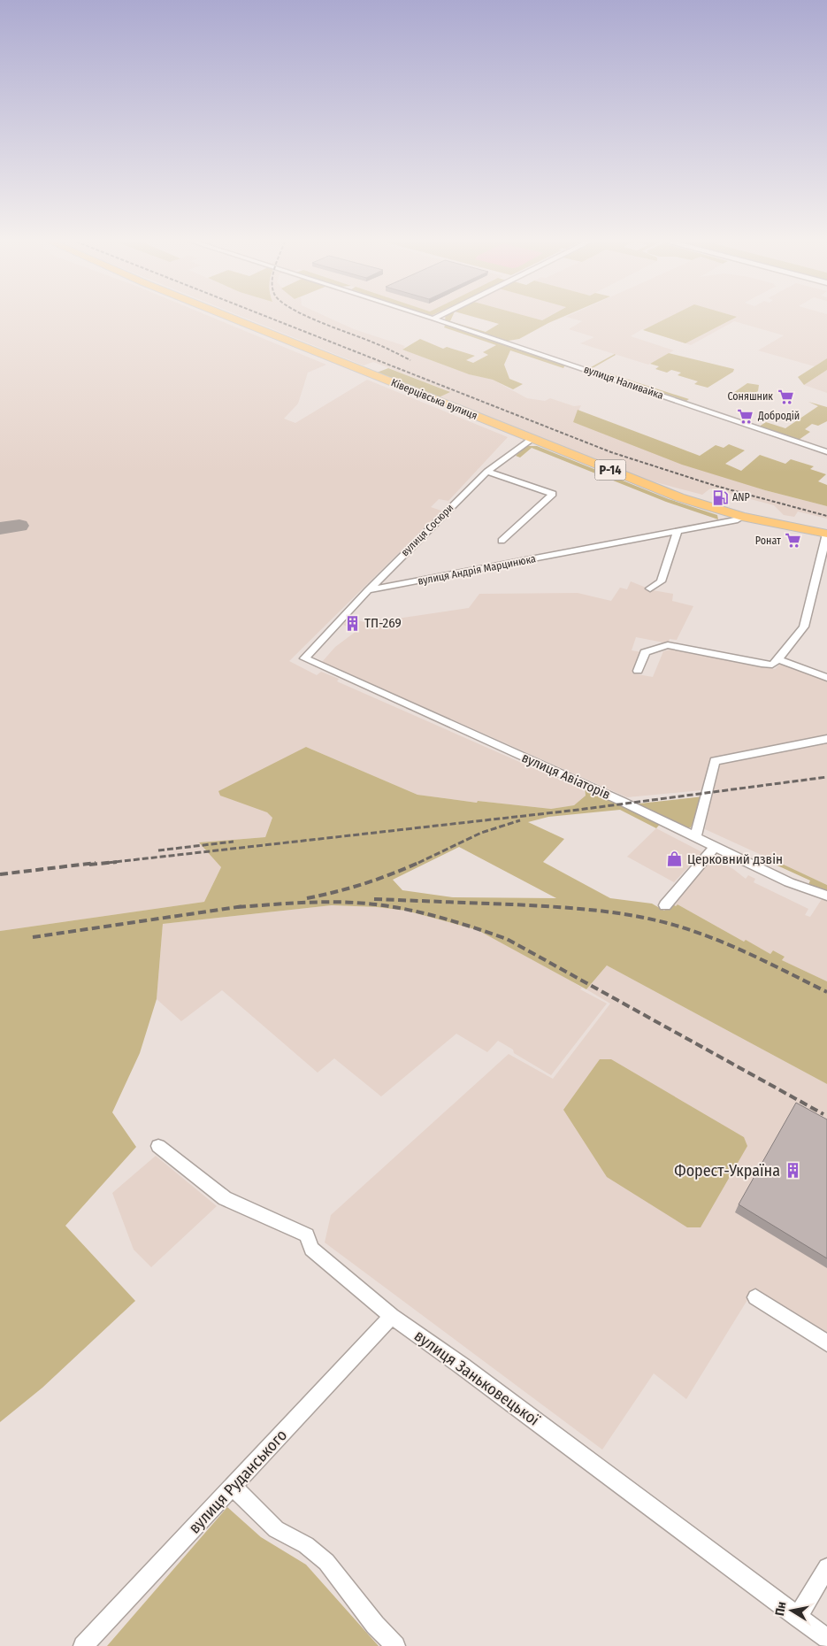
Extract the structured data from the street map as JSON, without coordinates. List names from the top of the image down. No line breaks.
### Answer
{"streets":{"main road":["Ківерцівська вулиця","Р-14"],"street":["вулиця Наливайка","вулиця Сосюри","вулиця Андрія Марцинюка","вулиця Авіаторів","вулиця Заньковецької","вулиця Руданського"]},"crossings":[["Ківерцівська вулиця","вулиця Сосюри"],["Ківерцівська вулиця","вулиця Андрія Марцинюка"],["вулиця Сосюри","вулиця Андрія Марцинюка"],["вулиця Сосюри","вулиця Авіаторів"],["вулиця Андрія Марцинюка","вулиця Авіаторів"],["вулиця Заньковецької","вулиця Руданського"]],"places":{"supermarket":["Соняшник","Добродій","Ронат"],"fuel station":["ANP"],"building":["ТП-269","Форест-Україна"],"shop":["Церковний дзвін"]},"north":"left"}
